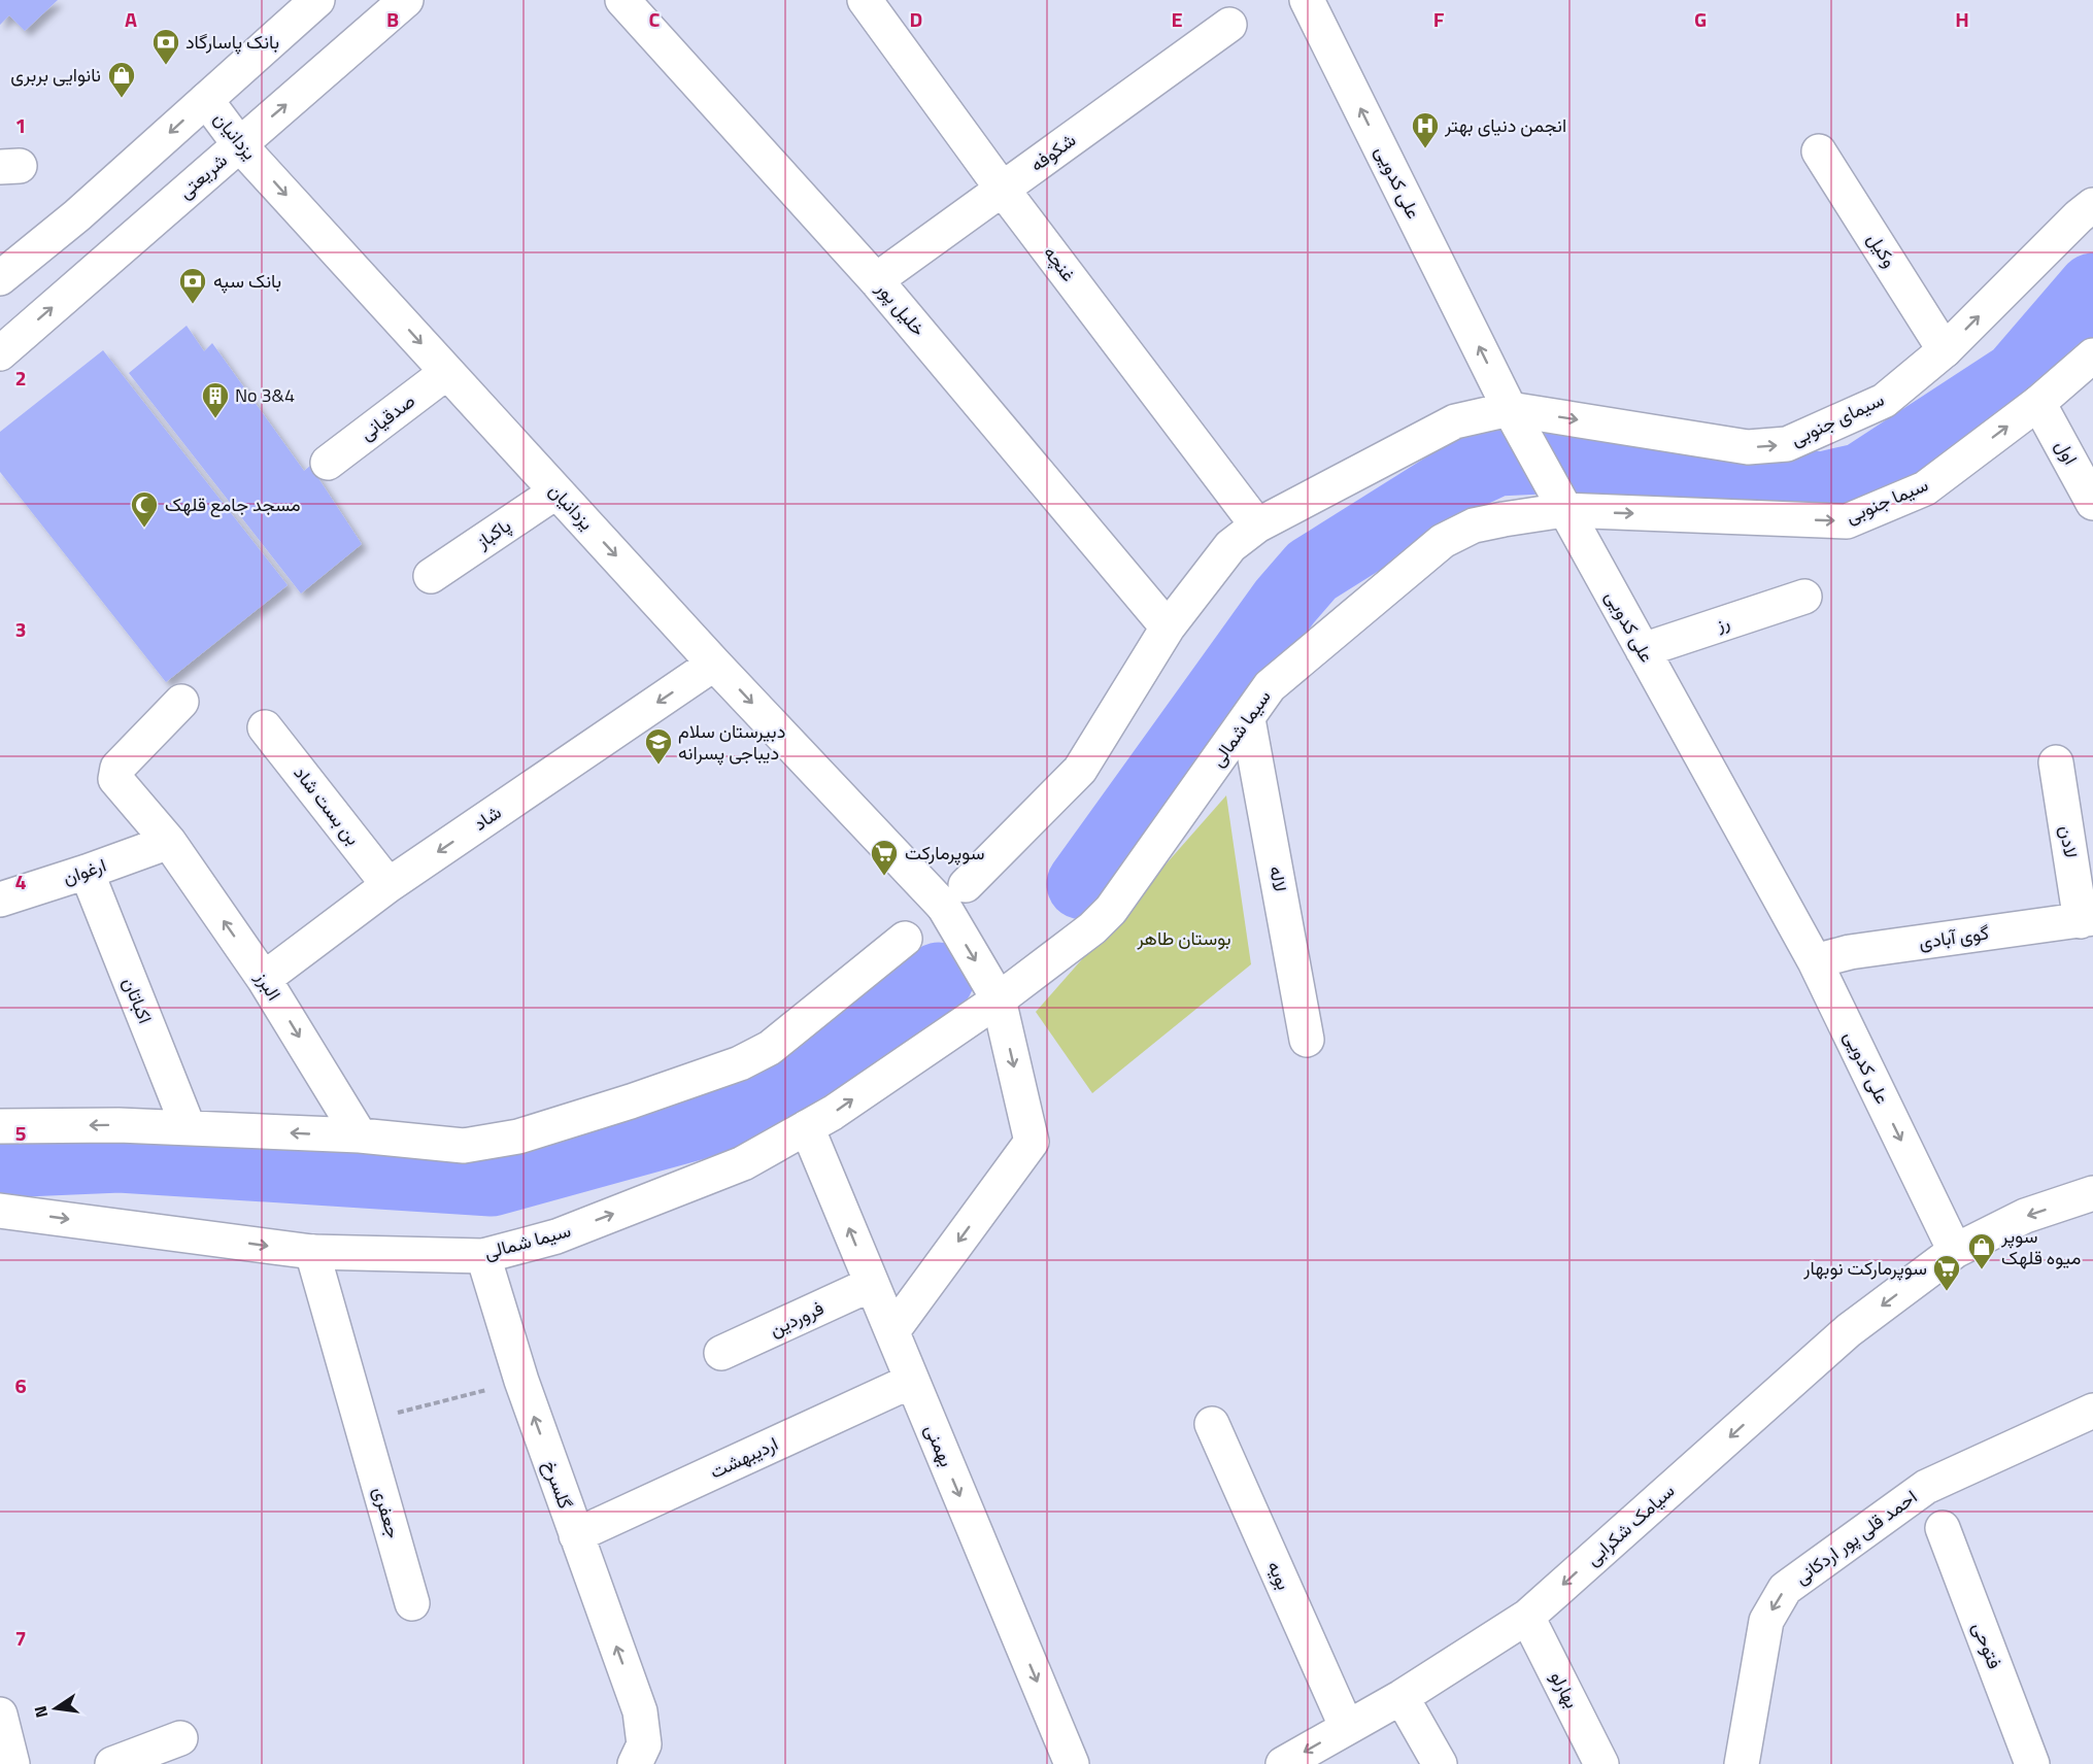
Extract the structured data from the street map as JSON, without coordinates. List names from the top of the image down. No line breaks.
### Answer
{"streets":{"street":["یزدانیان","شکوفه","شریعتی","علی کدویی","وکیل","غنچه","خلیل‌ پور","صدقیانی","سیمای جنوبی","اول","سیما جنوبی","پاکباز","رز","سیما شمالی","بن بست شاد","شاد","لادن","ارغوان","لاله","گوی آبادی","البرز","اکباتان","فروردین","بهمنی","اردیبهشت","گلسرخ","جعفری","سیامک شکرابی","احمد قلی پور اردکانی","بویه","فتوحی","بهارلو"]},"crossings":[["یزدانیان","شریعتی"],["یزدانیان","صدقیانی"],["یزدانیان","پاکباز"],["یزدانیان","سیما شمالی"],["یزدانیان","شاد"],["شکوفه","غنچه"],["شکوفه","خلیل‌ پور"],["علی کدویی","سیمای جنوبی"],["علی کدویی","سیما جنوبی"],["علی کدویی","رز"],["علی کدویی","سیما شمالی"],["علی کدویی","گوی آبادی"],["علی کدویی","سیامک شکرابی"],["وکیل","سیمای جنوبی"],["اول","سیما جنوبی"],["سیما جنوبی","سیما شمالی"],["سیما شمالی","لاله"],["سیما شمالی","بهمنی"],["سیما شمالی","گلسرخ"],["سیما شمالی","جعفری"],["بن بست شاد","شاد"],["شاد","البرز"],["لادن","گوی آبادی"],["ارغوان","البرز"],["ارغوان","اکباتان"],["فروردین","بهمنی"],["بهمنی","اردیبهشت"],["اردیبهشت","گلسرخ"],["سیامک شکرابی","بویه"],["سیامک شکرابی","بهارلو"]],"one_way":["یزدانیان","سیمای جنوبی","سیما جنوبی","شاد","گلسرخ","سیامک شکرابی","احمد قلی پور اردکانی"],"parks":["بوستان طاهر"],"places":{"bank":["بانک پاسارگاد","بانک سپه"],"shop":["نانوایی بربری","سوپر میوه قلهک"],"hospital":["انجمن دنیای بهتر"],"building":["No 3&4"],"mosque":["مسجد جامع قلهک"],"school or university":["دبیرستان سلام دیباجی پسرانه"],"supermarket":["سوپرمارکت","سوپرمارکت نوبهار"]},"north":"left","grid":{"columns":["A","B","C","D","E","F","G","H"],"rows":["1","2","3","4","5","6","7"]}}
